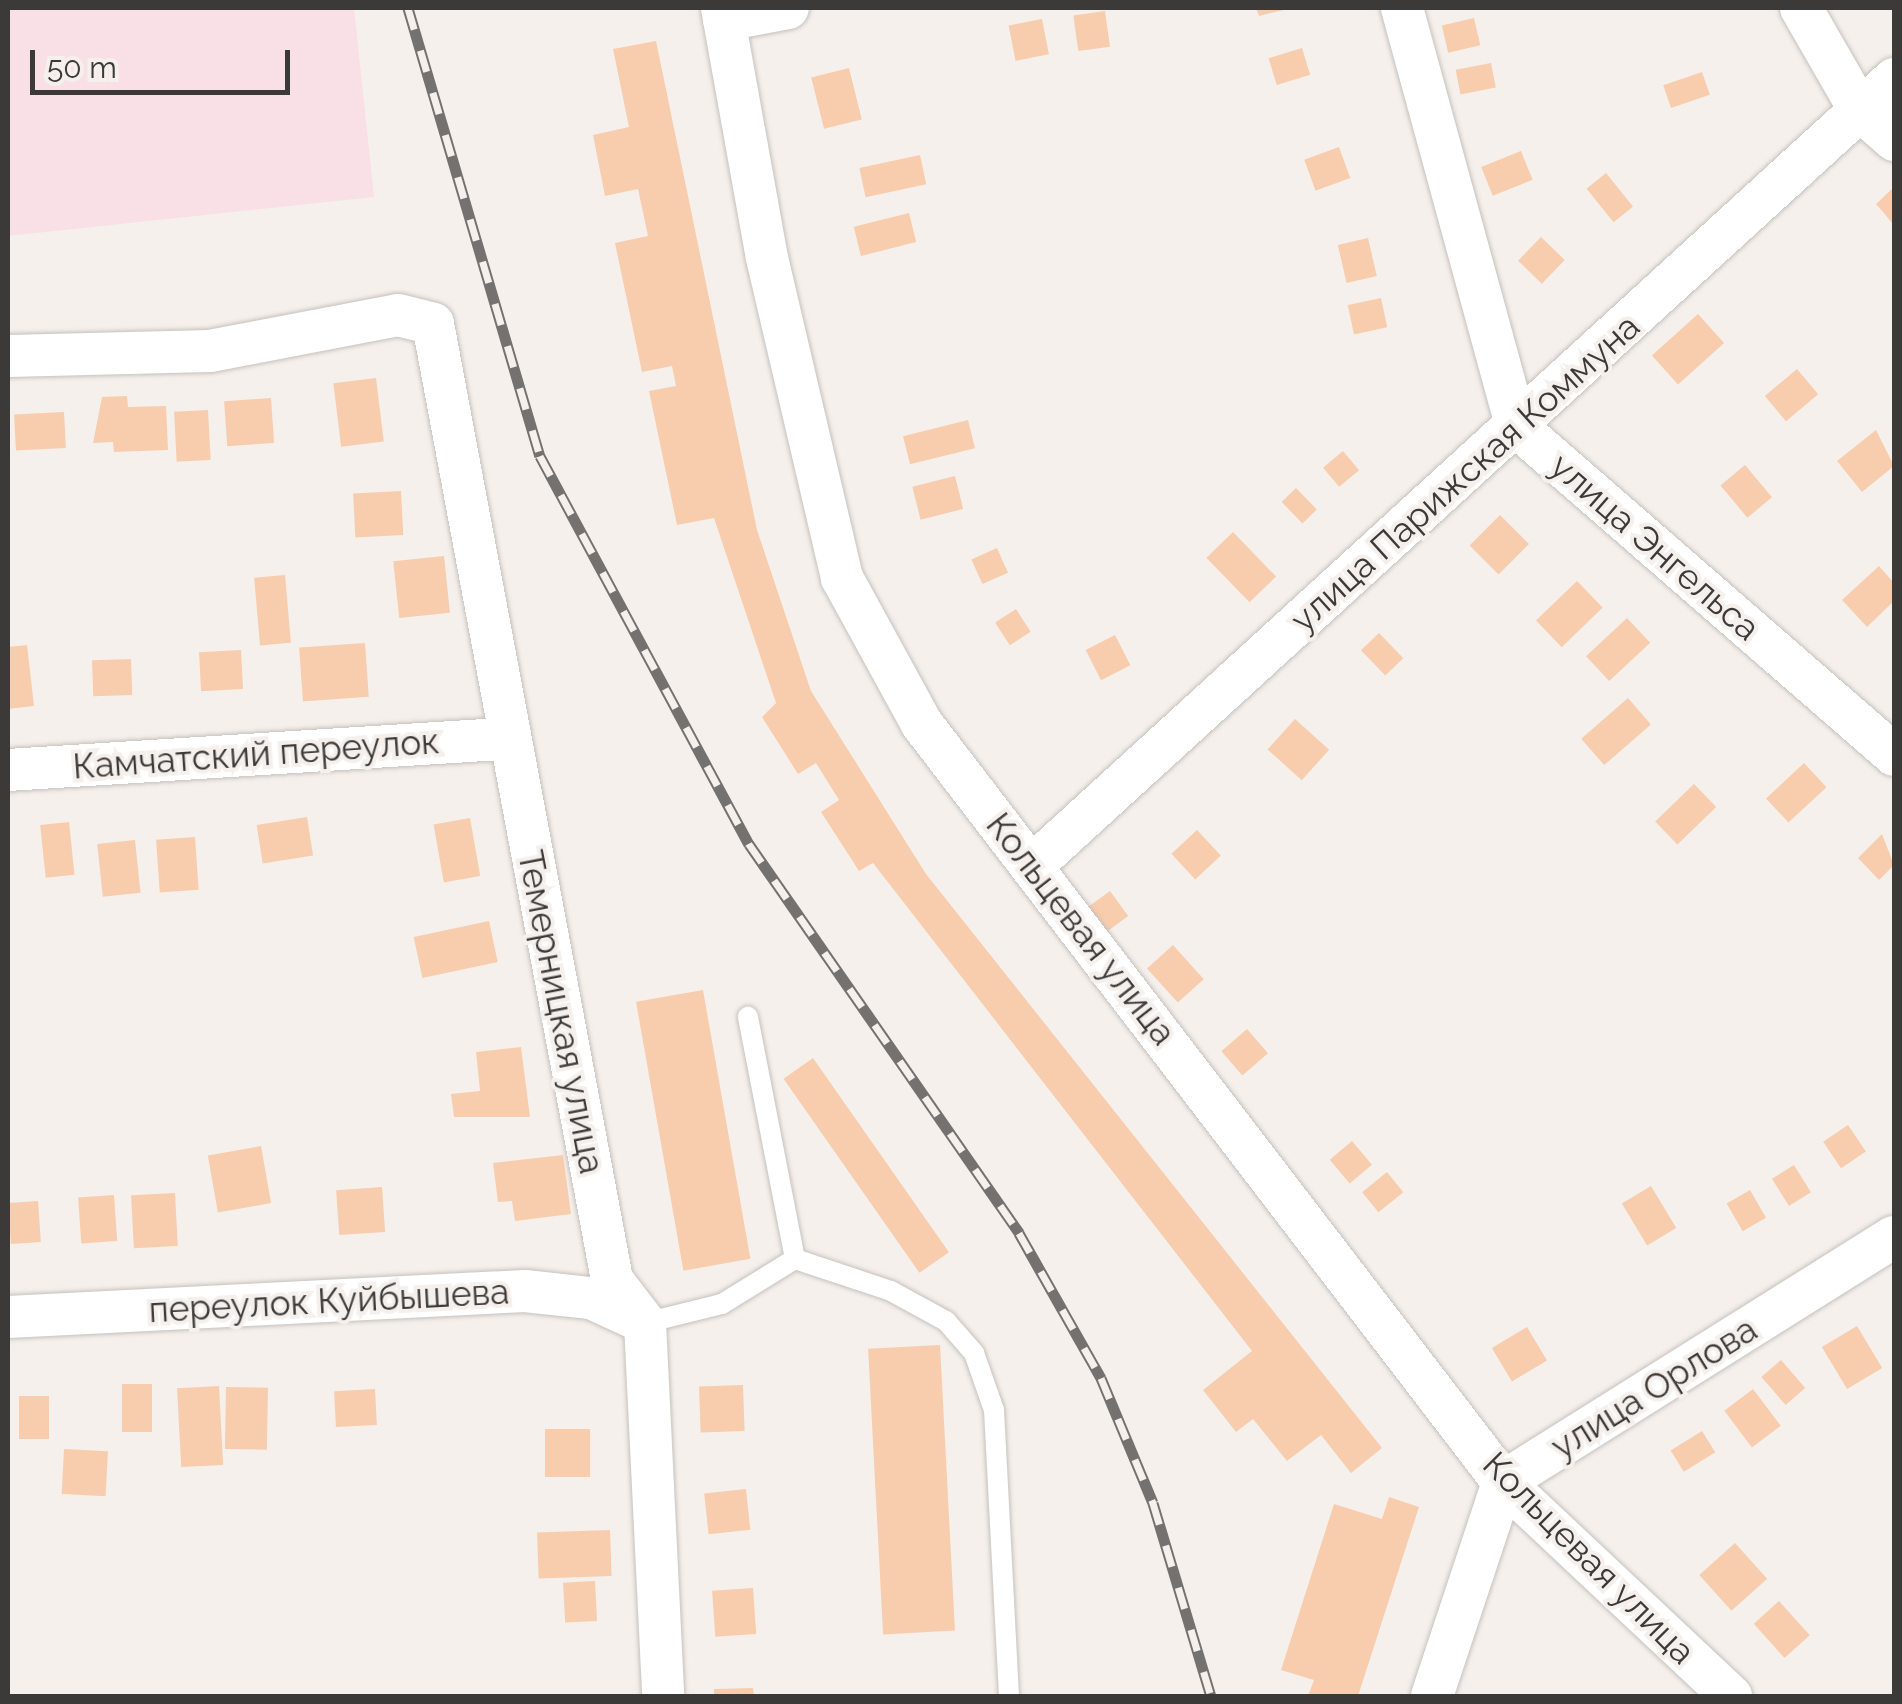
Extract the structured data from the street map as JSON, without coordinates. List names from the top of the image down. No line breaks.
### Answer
{"streets":{"street":["улица Парижская Коммуна","улица Энгельса","Камчатский переулок","Кольцевая улица","Темерницкая улица","переулок Куйбышева","улица Орлова"]},"crossings":[["улица Парижская Коммуна","улица Энгельса"],["улица Парижская Коммуна","Кольцевая улица"],["Камчатский переулок","Темерницкая улица"],["Кольцевая улица","улица Орлова"],["Темерницкая улица","переулок Куйбышева"]],"scale_bar":"50 m"}
